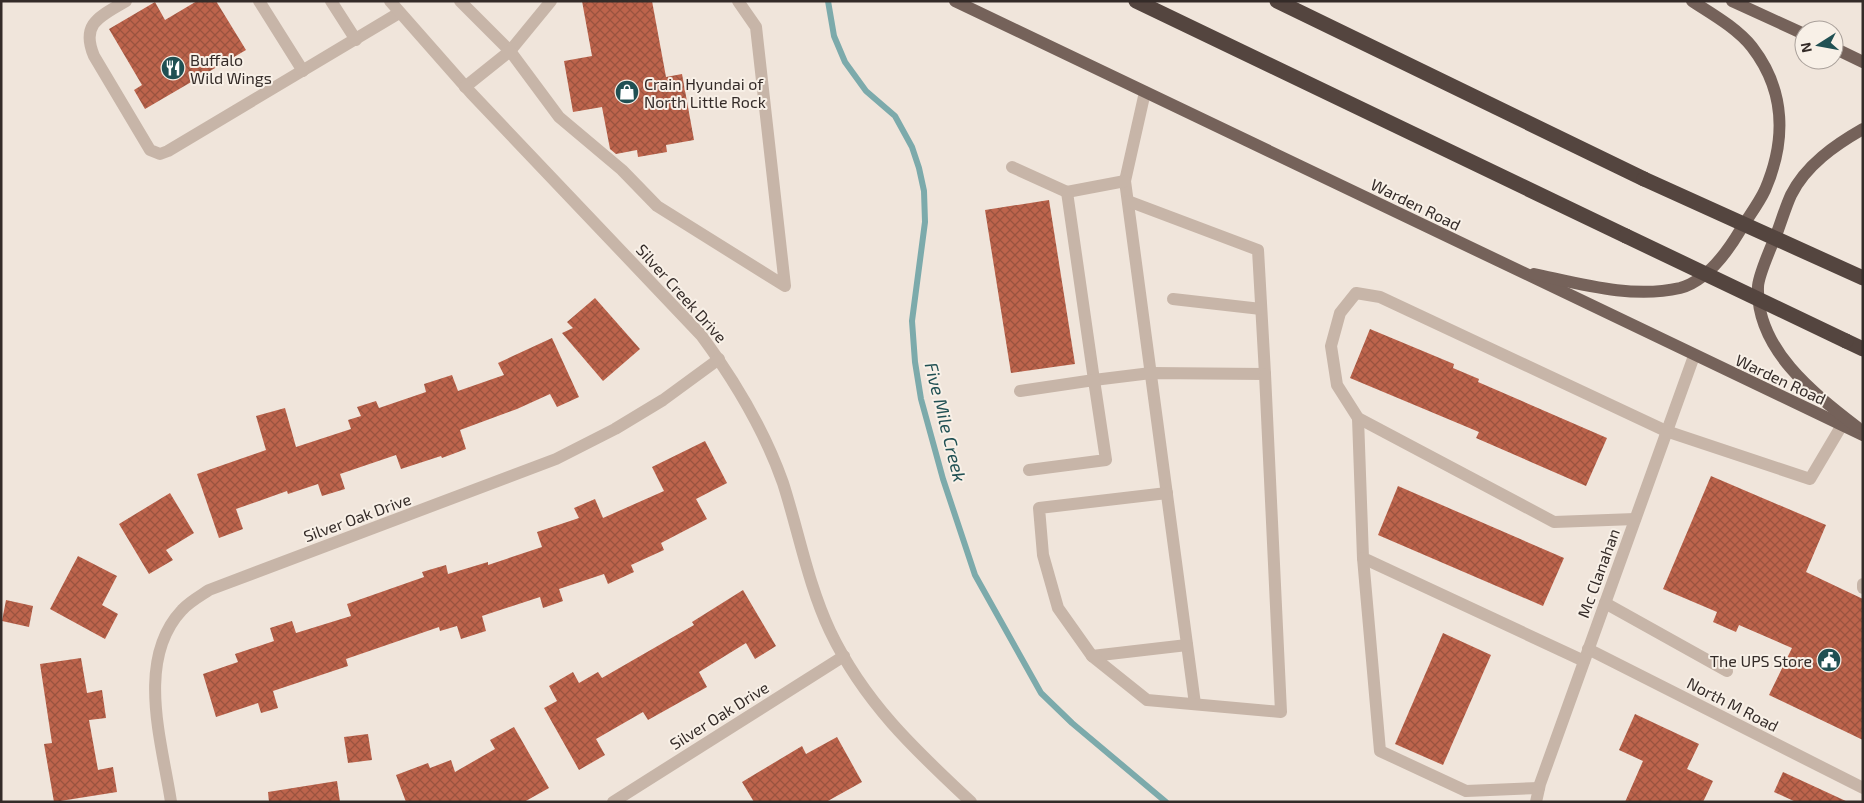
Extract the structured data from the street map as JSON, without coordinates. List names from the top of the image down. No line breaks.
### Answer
{"streets":{"main road":["Warden Road"],"street":["Silver Creek Drive","Silver Oak Drive","Mc Clanahan","North M Road"]},"crossings":[["Warden Road","Mc Clanahan"],["Silver Creek Drive","Silver Oak Drive"],["Mc Clanahan","North M Road"]],"water":["Five Mile Creek"],"places":{"restaurant":["Buffalo Wild Wings"],"shop":["Crain Hyundai of North Little Rock"],"public building":["The UPS Store"]},"north":"left"}
